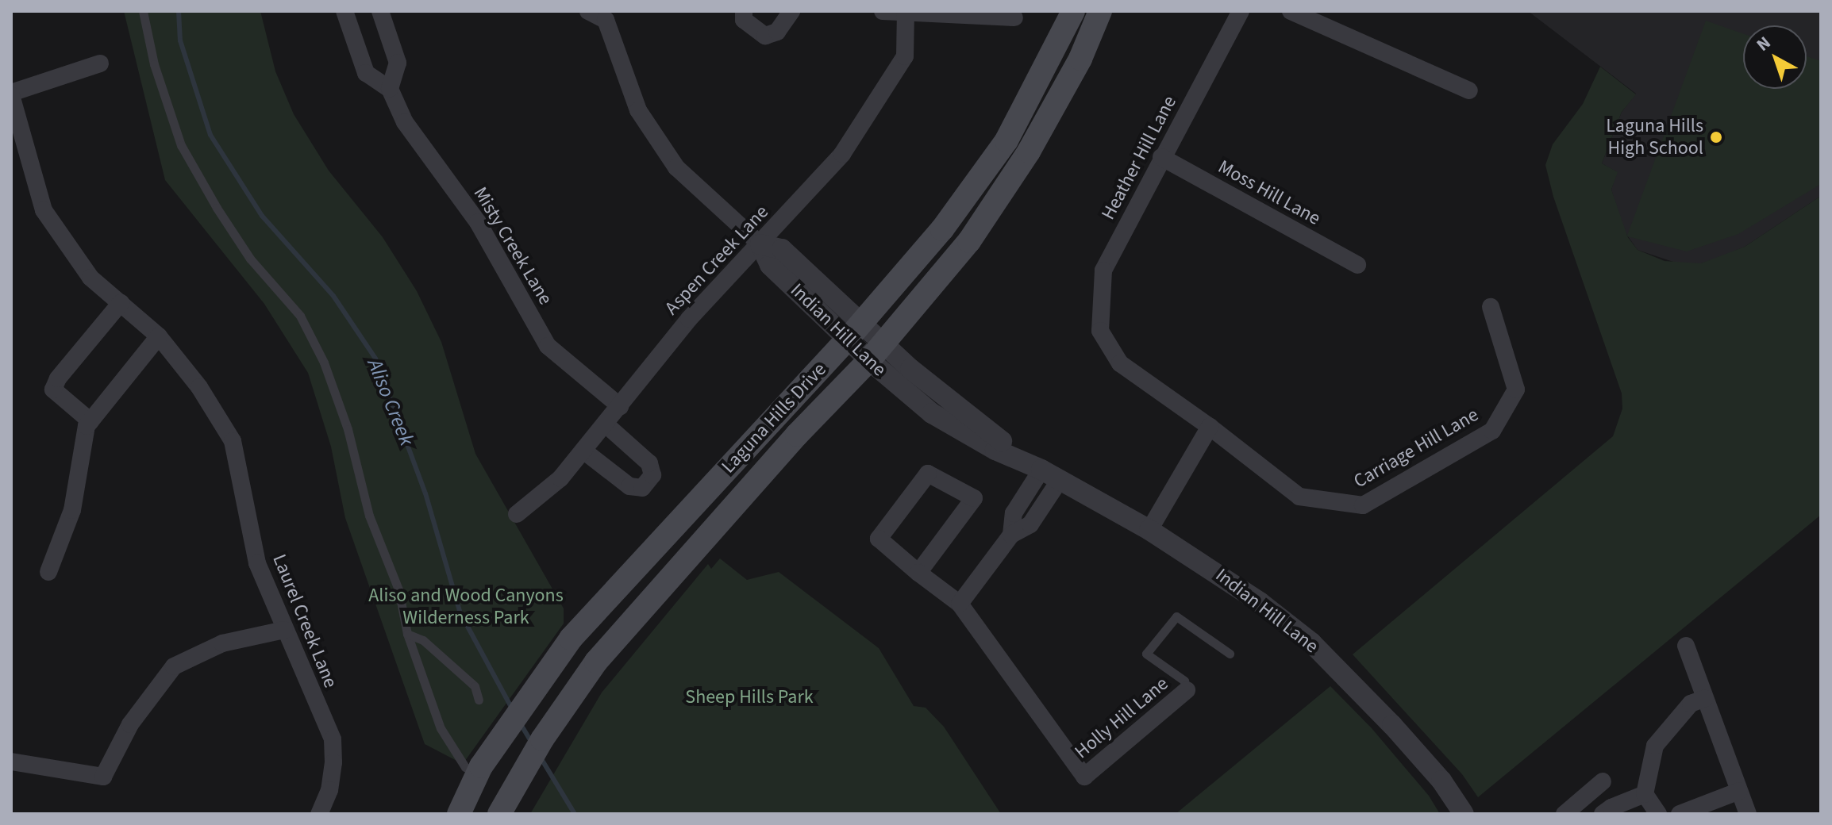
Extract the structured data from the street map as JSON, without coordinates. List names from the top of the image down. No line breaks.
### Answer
{"streets":{"main road":["Laguna Hills Drive"],"street":["Heather Hill Lane","Moss Hill Lane","Misty Creek Lane","Aspen Creek Lane","Indian Hill Lane","Carriage Hill Lane","Laurel Creek Lane","Holly Hill Lane"]},"crossings":[["Heather Hill Lane","Moss Hill Lane"],["Heather Hill Lane","Carriage Hill Lane"],["Misty Creek Lane","Aspen Creek Lane"],["Aspen Creek Lane","Indian Hill Lane"],["Indian Hill Lane","Laguna Hills Drive"]],"water":["Aliso Creek"],"parks":["Aliso and Wood Canyons Wilderness Park","Sheep Hills Park"],"places":["Laguna Hills High School"],"north":"top left"}
